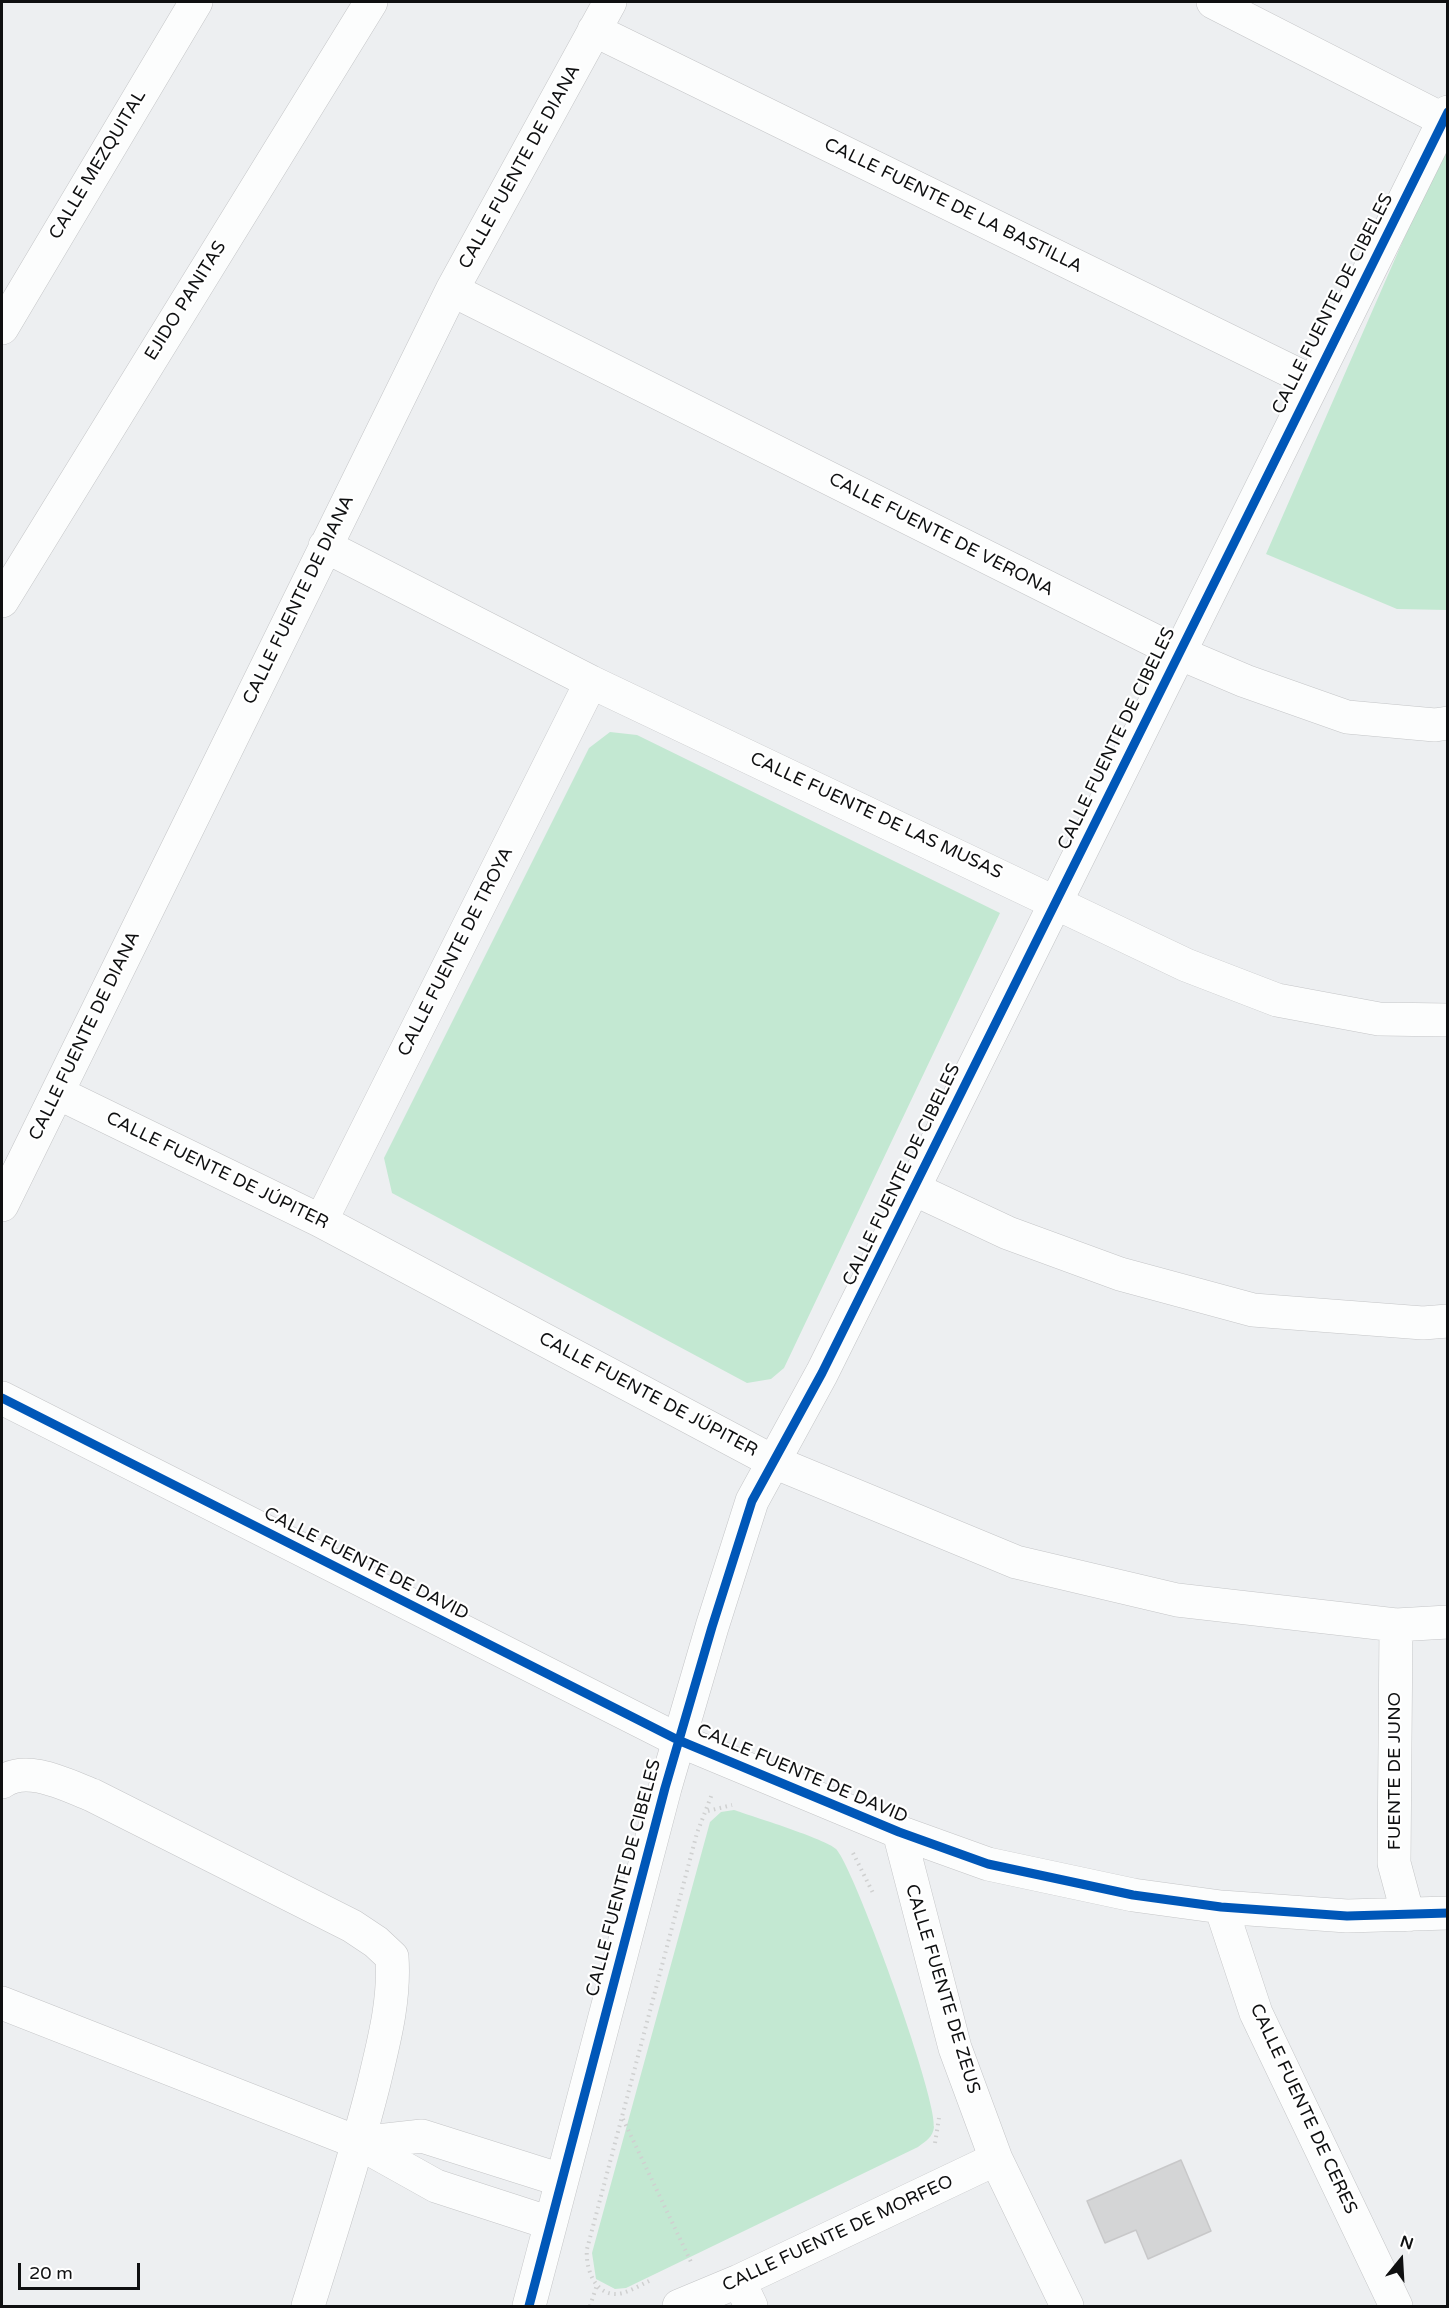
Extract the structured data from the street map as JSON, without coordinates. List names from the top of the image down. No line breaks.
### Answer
{"streets":{"street":["CALLE MEZQUITAL","CALLE FUENTE DE DIANA","CALLE FUENTE DE LA BASTILLA","EJIDO PANITAS","CALLE FUENTE DE CIBELES","CALLE FUENTE DE VERONA","CALLE FUENTE DE LAS MUSAS","CALLE FUENTE DE TROYA","CALLE FUENTE DE JÚPITER","CALLE FUENTE DE DAVID","FUENTE DE JUNO","CALLE FUENTE DE ZEUS","CALLE FUENTE DE CERES","CALLE FUENTE DE MORFEO"]},"crossings":[["CALLE FUENTE DE DIANA","CALLE FUENTE DE LA BASTILLA"],["CALLE FUENTE DE DIANA","CALLE FUENTE DE VERONA"],["CALLE FUENTE DE DIANA","CALLE FUENTE DE LAS MUSAS"],["CALLE FUENTE DE DIANA","CALLE FUENTE DE JÚPITER"],["CALLE FUENTE DE LA BASTILLA","CALLE FUENTE DE CIBELES"],["CALLE FUENTE DE CIBELES","CALLE FUENTE DE VERONA"],["CALLE FUENTE DE CIBELES","CALLE FUENTE DE LAS MUSAS"],["CALLE FUENTE DE CIBELES","CALLE FUENTE DE JÚPITER"],["CALLE FUENTE DE CIBELES","CALLE FUENTE DE DAVID"],["CALLE FUENTE DE LAS MUSAS","CALLE FUENTE DE TROYA"],["CALLE FUENTE DE TROYA","CALLE FUENTE DE JÚPITER"],["CALLE FUENTE DE JÚPITER","FUENTE DE JUNO"],["CALLE FUENTE DE DAVID","FUENTE DE JUNO"],["CALLE FUENTE DE DAVID","CALLE FUENTE DE ZEUS"],["CALLE FUENTE DE DAVID","CALLE FUENTE DE CERES"],["CALLE FUENTE DE ZEUS","CALLE FUENTE DE MORFEO"]],"scale_bar":"20 m","north":"top"}
